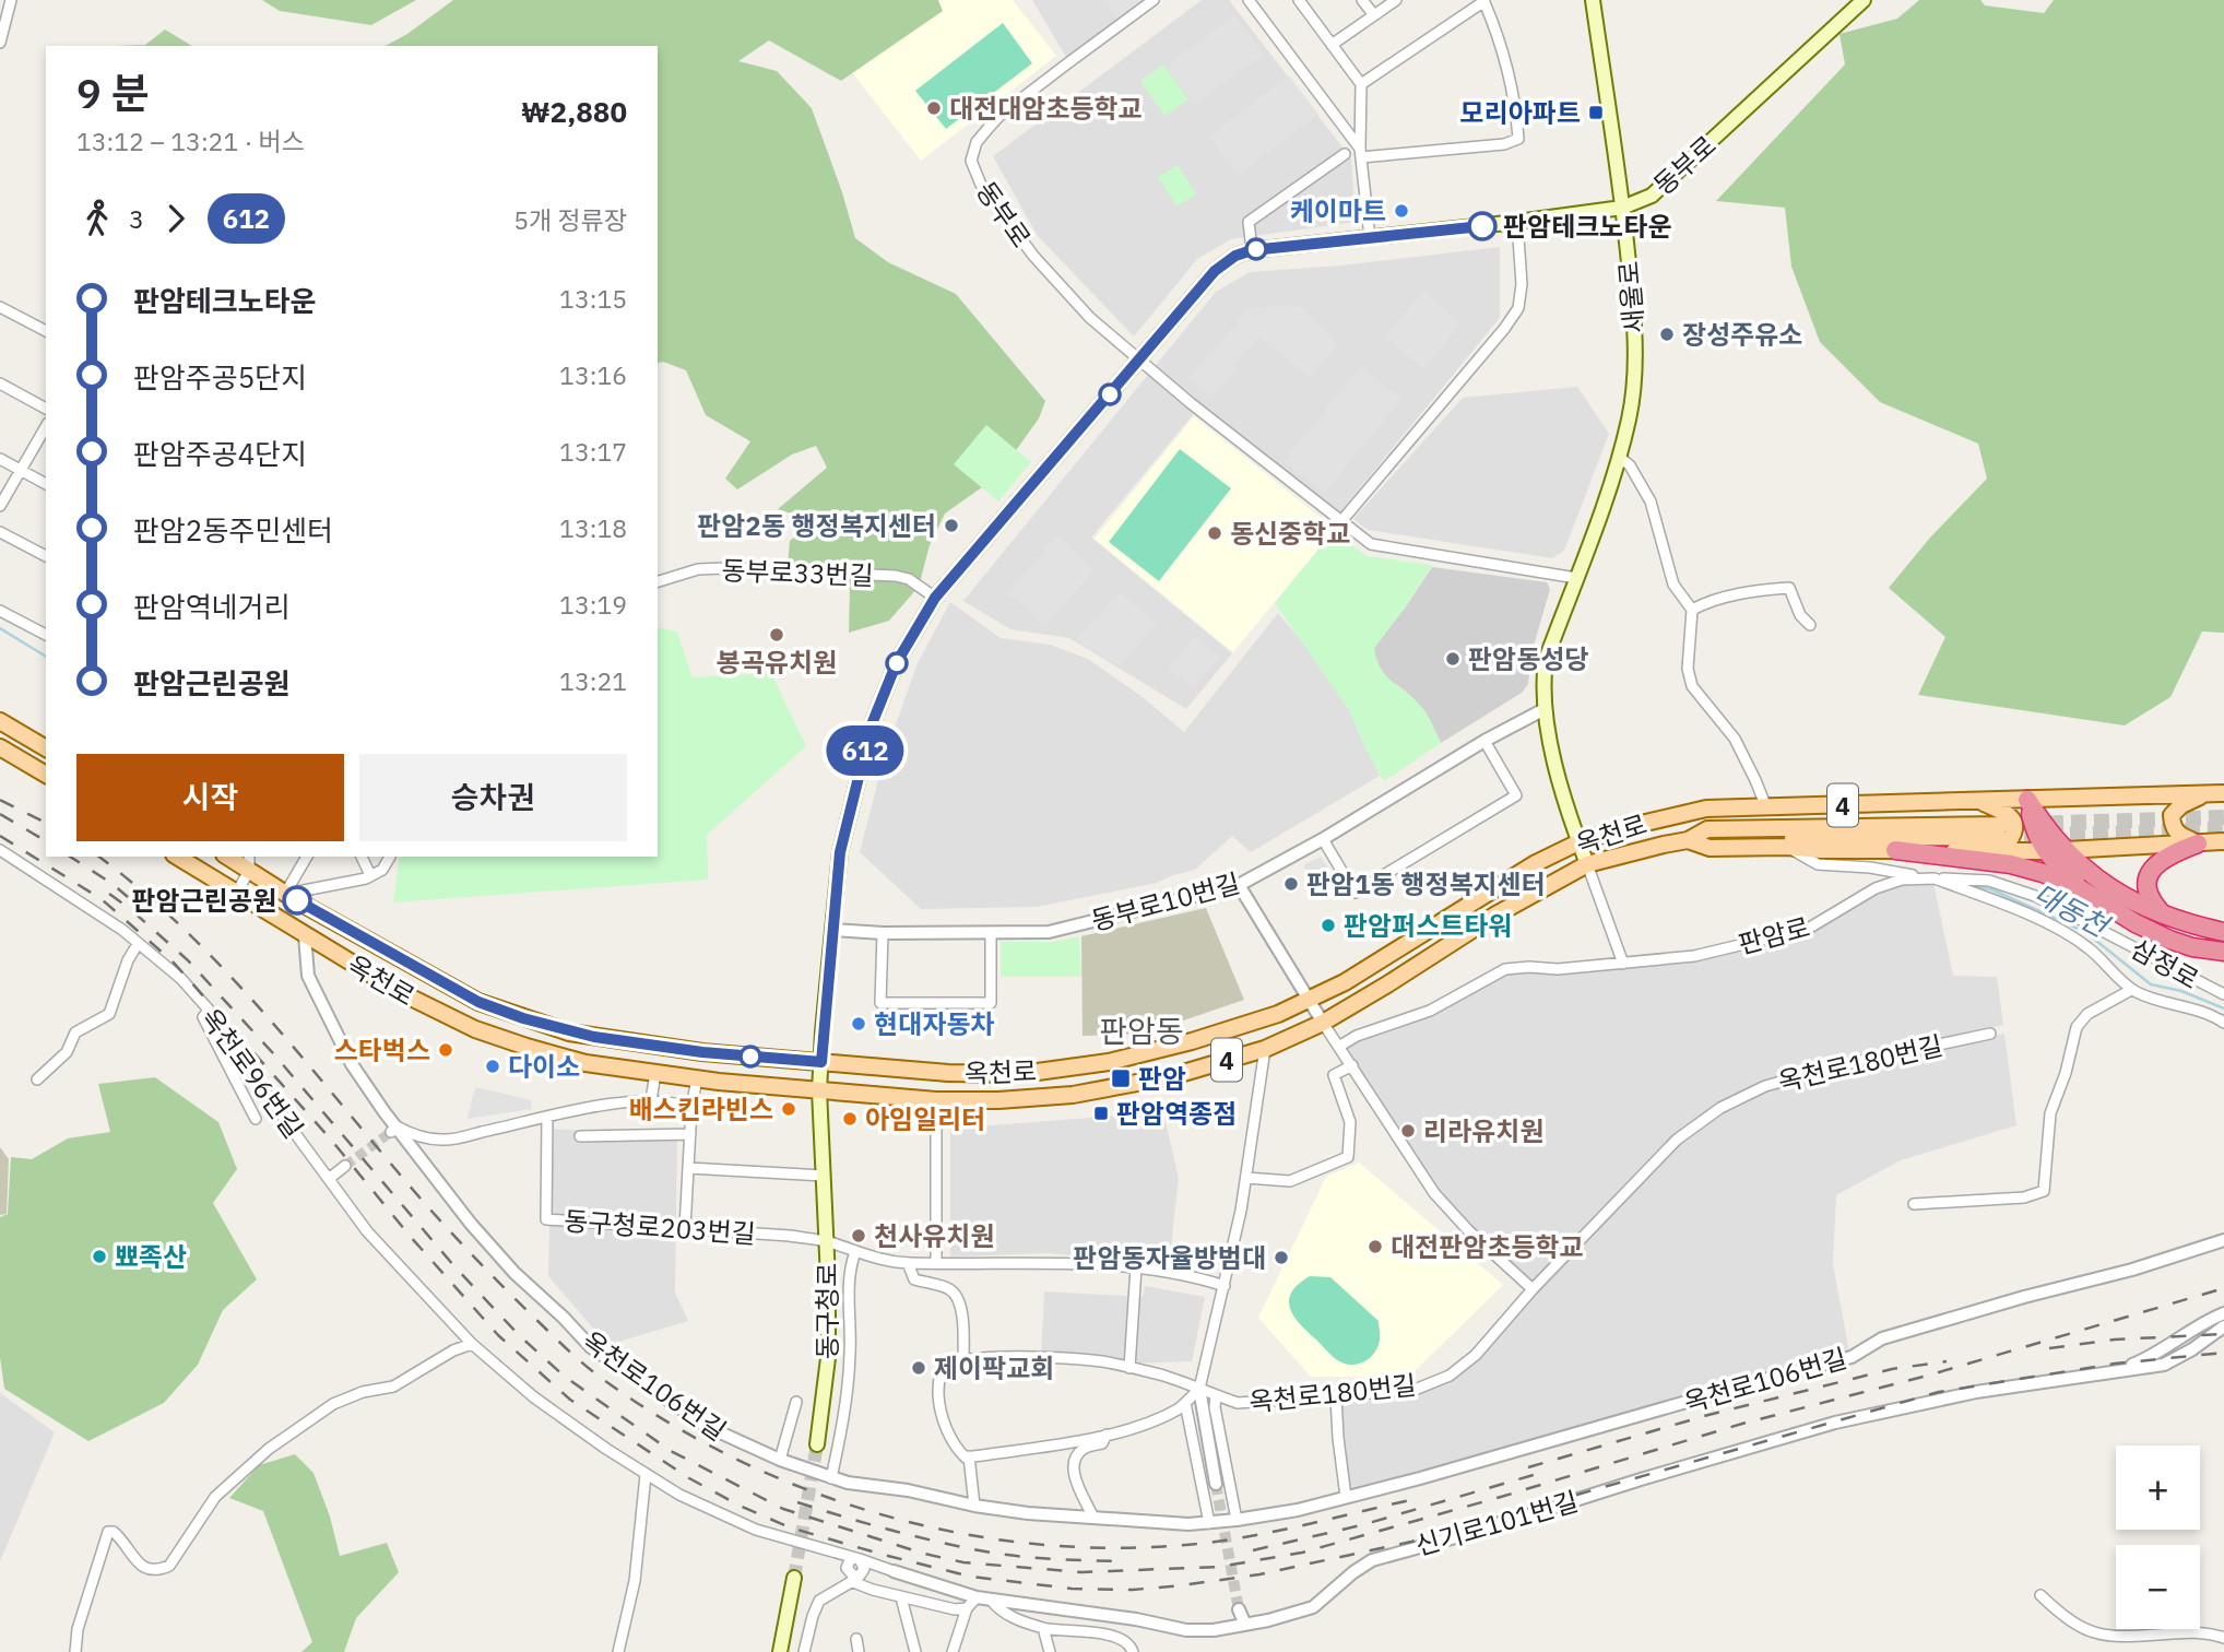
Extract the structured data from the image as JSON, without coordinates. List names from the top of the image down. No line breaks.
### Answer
{"streets":{"main road":["동부로","새울로","4","옥천로","동구청로"],"street":["동부로33번길","동부로10번길","판암로","삼정로","옥천로180번길","옥천로96번길","동구청로203번길","옥천로106번길","신기로101번길"]},"crossings":[["동부로","새울로"],["동부로","동부로33번길"],["동부로","옥천로"],["동부로","동부로10번길"],["동부로","동구청로"],["새울로","옥천로"],["새울로","동부로10번길"],["옥천로","판암로"],["옥천로","삼정로"],["옥천로","동구청로203번길"],["옥천로","동구청로"],["옥천로","옥천로106번길"],["판암로","삼정로"],["옥천로96번길","신기로101번길"],["동구청로203번길","동구청로"]],"districts":["판암동"],"water":["대동천"],"places":{"other":["대전대암초등학교","케이마트","판암테크노타운","장성주유소","판암2동 행정복지센터","동신중학교","봉곡유치원","판암동성당","판암1동 행정복지센터","판암근린공원","판암퍼스트타워","현대자동차","스타벅스","다이소","배스킨라빈스","아임일리터","리라유치원","천사유치원","대전판암초등학교","뾰족산","판암동자율방범대","제이팍교회"],"transit":["모리아파트","판암","판암역종점"]},"lines":["bus line 612"],"page":{"on_map":"612","heading":["9 분","13:12 – 13:21 · 버스","₩2,880"],"legs":["3","612","5개 정류장"],"list":[{"name":"판암테크노타운","value":"13:15"},{"name":"판암주공5단지","value":"13:16"},{"name":"판암주공4단지","value":"13:17"},{"name":"판암2동주민센터","value":"13:18"},{"name":"판암역네거리","value":"13:19"},{"name":"판암근린공원","value":"13:21"}],"buttons":["시작","승차권"],"map_buttons":["+","−"]}}
